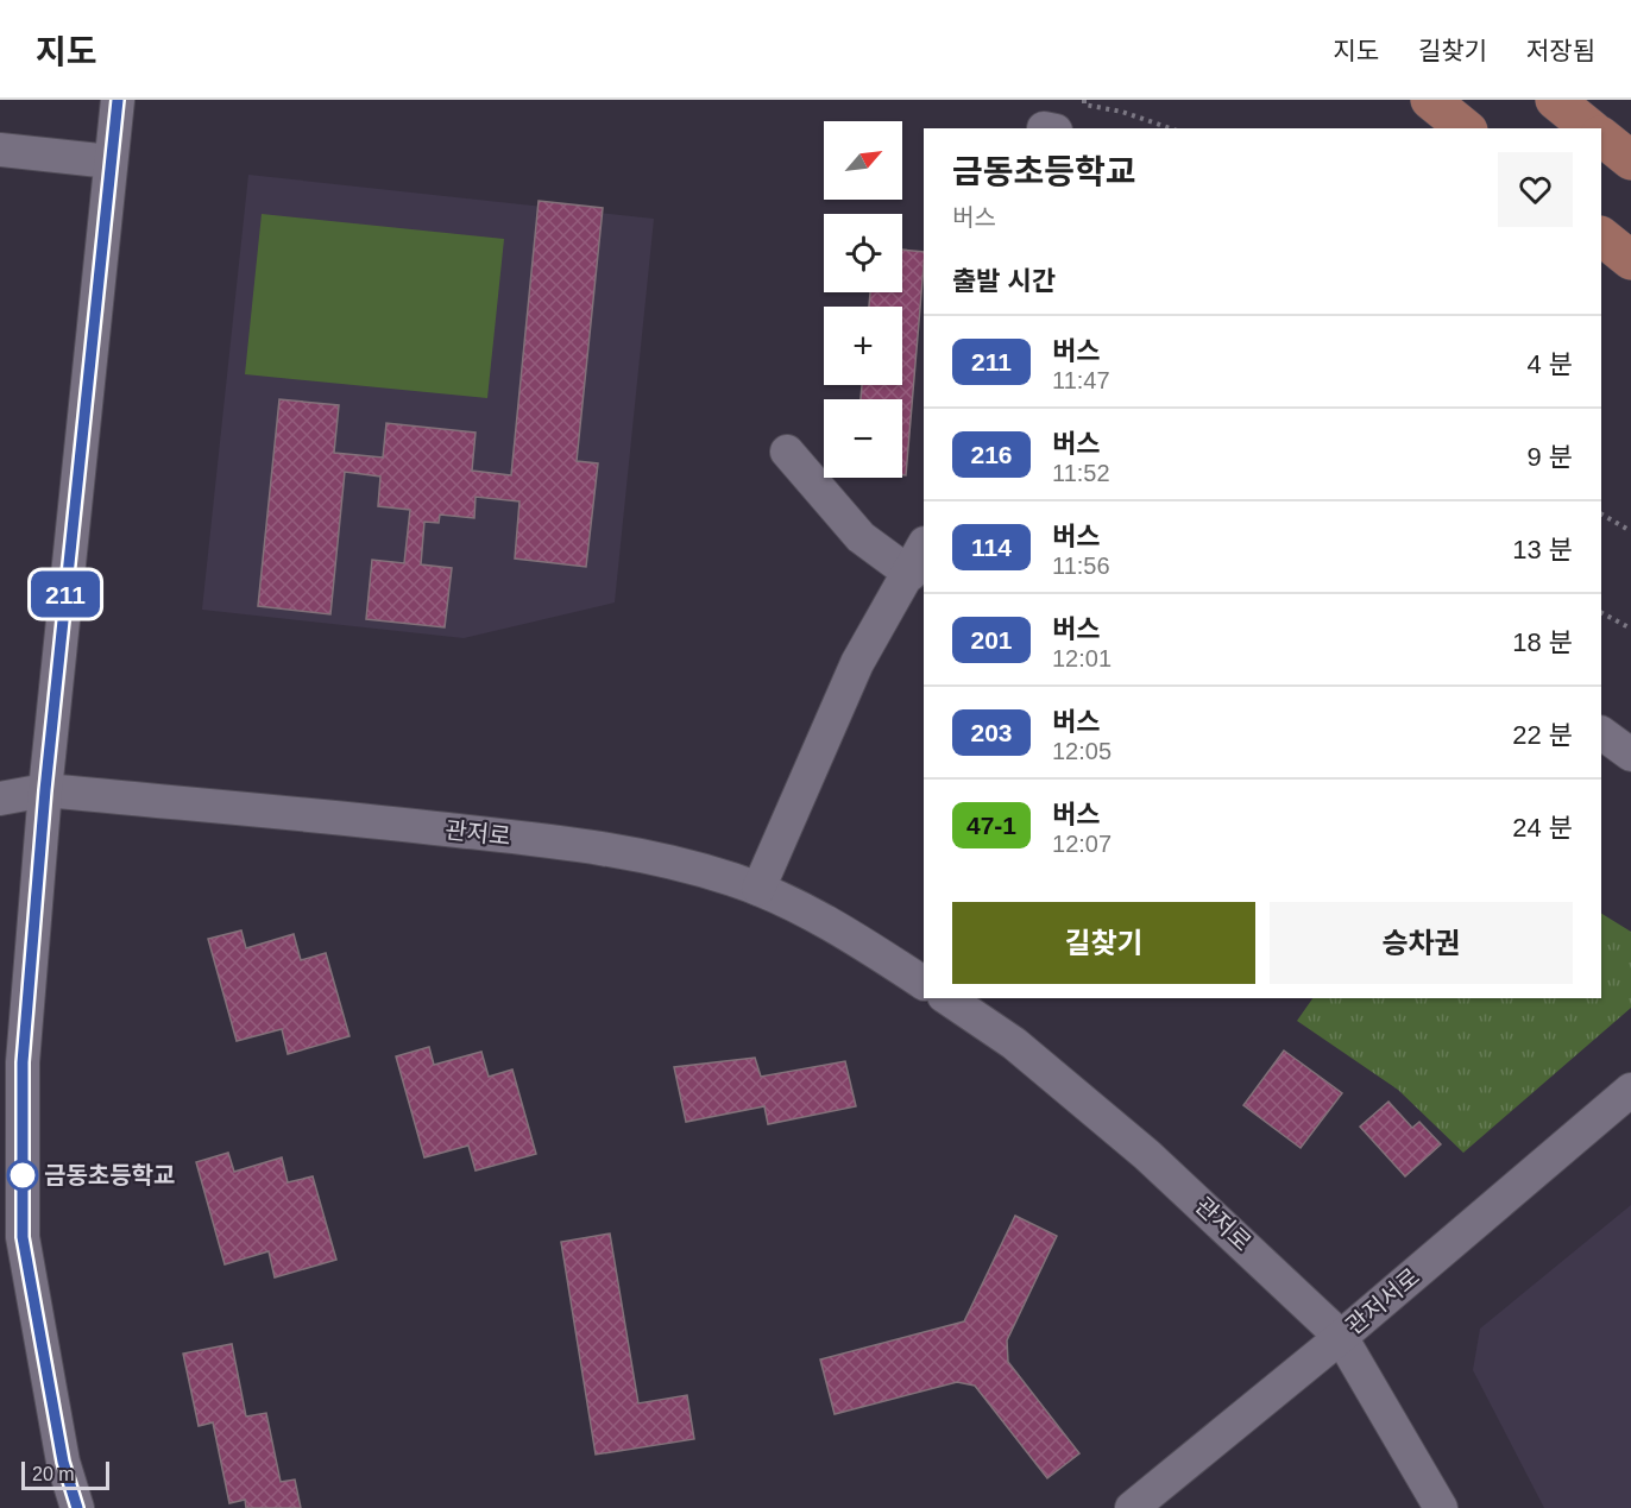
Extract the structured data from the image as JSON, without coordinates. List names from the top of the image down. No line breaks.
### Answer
{"streets":{"street":["관저로","관저서로"]},"crossings":[["관저로","관저서로"]],"places":["금동초등학교"],"lines":["bus line 211"],"scale_bar":"20 m","north":"top right","page":{"header":"지도","nav":["지도","길찾기","저장됨"],"on_map":"211","map_buttons":["+","−"],"heading":[["금동초등학교","버스"],"출발 시간"],"list":[{"mark":"211","name":"버스","note":"11:47","value":"4 분"},{"mark":"216","name":"버스","note":"11:52","value":"9 분"},{"mark":"114","name":"버스","note":"11:56","value":"13 분"},{"mark":"201","name":"버스","note":"12:01","value":"18 분"},{"mark":"203","name":"버스","note":"12:05","value":"22 분"},{"mark":"47-1","name":"버스","note":"12:07","value":"24 분"}],"buttons":["길찾기","승차권"],"scale":"20 m"}}
